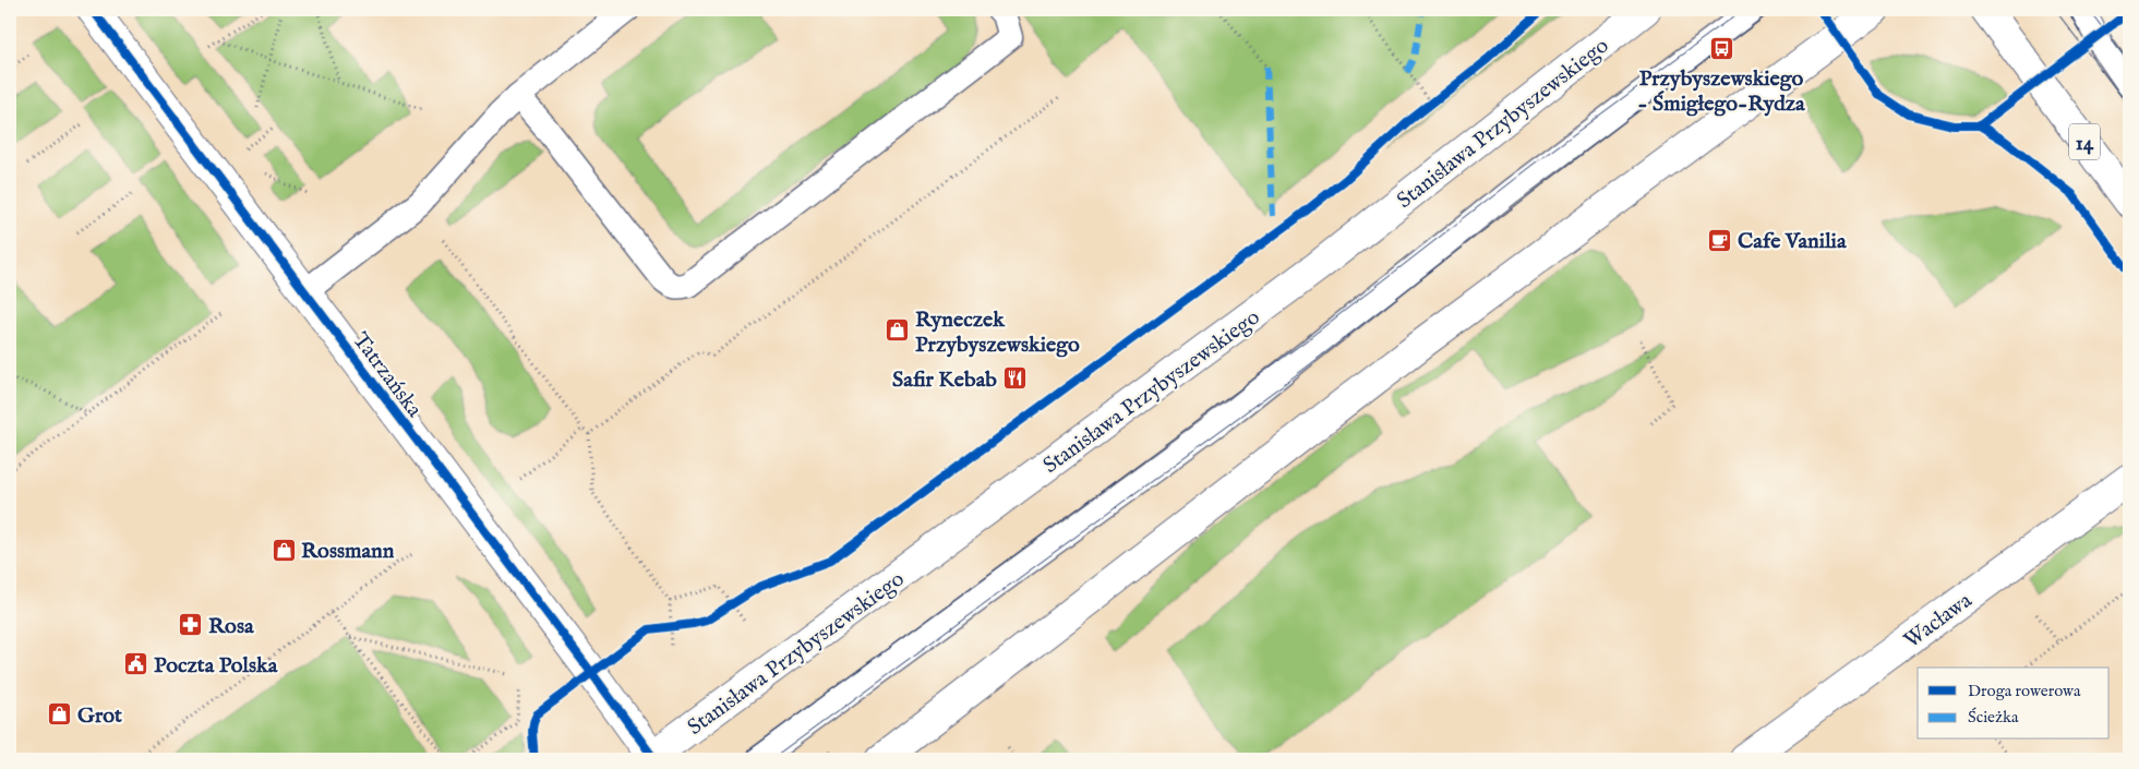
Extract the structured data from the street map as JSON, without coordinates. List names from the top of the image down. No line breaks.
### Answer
{"streets":{"main road":["Stanisława Przybyszewskiego","14","Tatrzańska","Wacława"]},"crossings":[["Stanisława Przybyszewskiego","Tatrzańska"]],"places":{"bus stop":["Przybyszewskiego - Śmigłego-Rydza"],"cafe":["Cafe Vanilia"],"shop":["Ryneczek Przybyszewskiego","Rossmann","Grot"],"restaurant":["Safir Kebab"],"pharmacy":["Rosa"],"public building":["Poczta Polska"]},"legend":["Droga rowerowa","Ścieżka"]}
